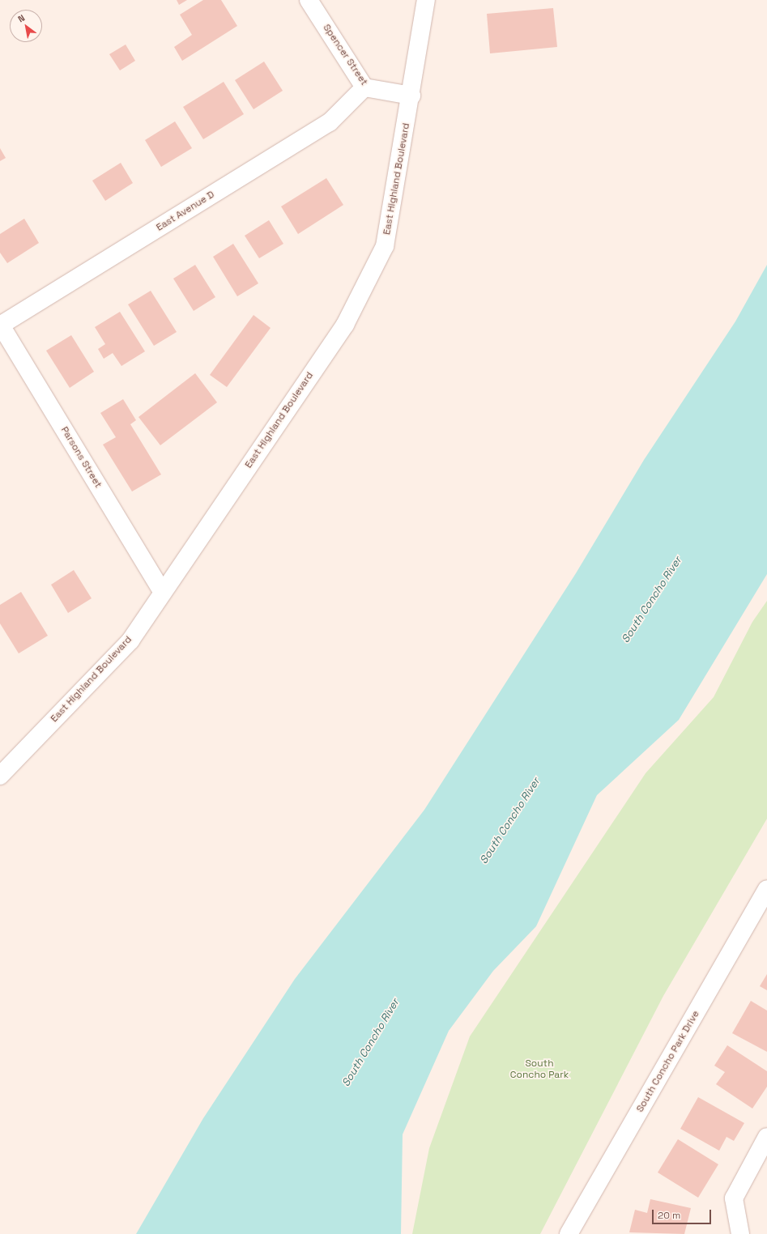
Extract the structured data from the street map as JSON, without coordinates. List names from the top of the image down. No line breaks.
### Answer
{"streets":{"street":["Spencer Street","East Highland Boulevard","East Avenue D","Parsons Street","South Concho Park Drive"]},"crossings":[["Spencer Street","East Highland Boulevard"],["Spencer Street","East Avenue D"],["East Highland Boulevard","Parsons Street"],["East Avenue D","Parsons Street"]],"water":["South Concho River"],"parks":["South Concho Park"],"scale_bar":"20 m","north":"top left"}
